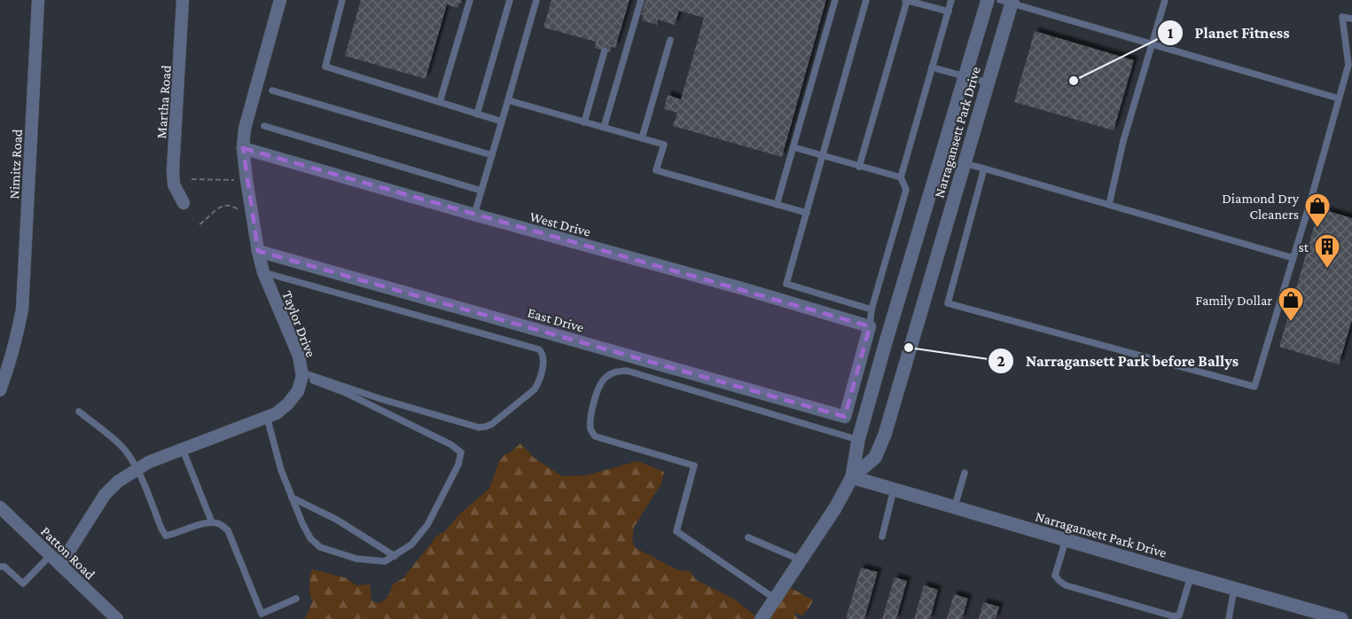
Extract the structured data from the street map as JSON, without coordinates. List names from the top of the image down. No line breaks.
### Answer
{"streets":{"street":["Martha Road","Narragansett Park Drive","Nimitz Road","West Drive","East Drive","Taylor Drive","Patton Road"]},"crossings":[["West Drive","East Drive"],["West Drive","Taylor Drive"],["East Drive","Taylor Drive"],["Taylor Drive","Patton Road"]],"places":{"other":["Planet Fitness","Narragansett Park before Ballys"],"shop":["Diamond Dry Cleaners","Family Dollar"],"building":["st"]}}
